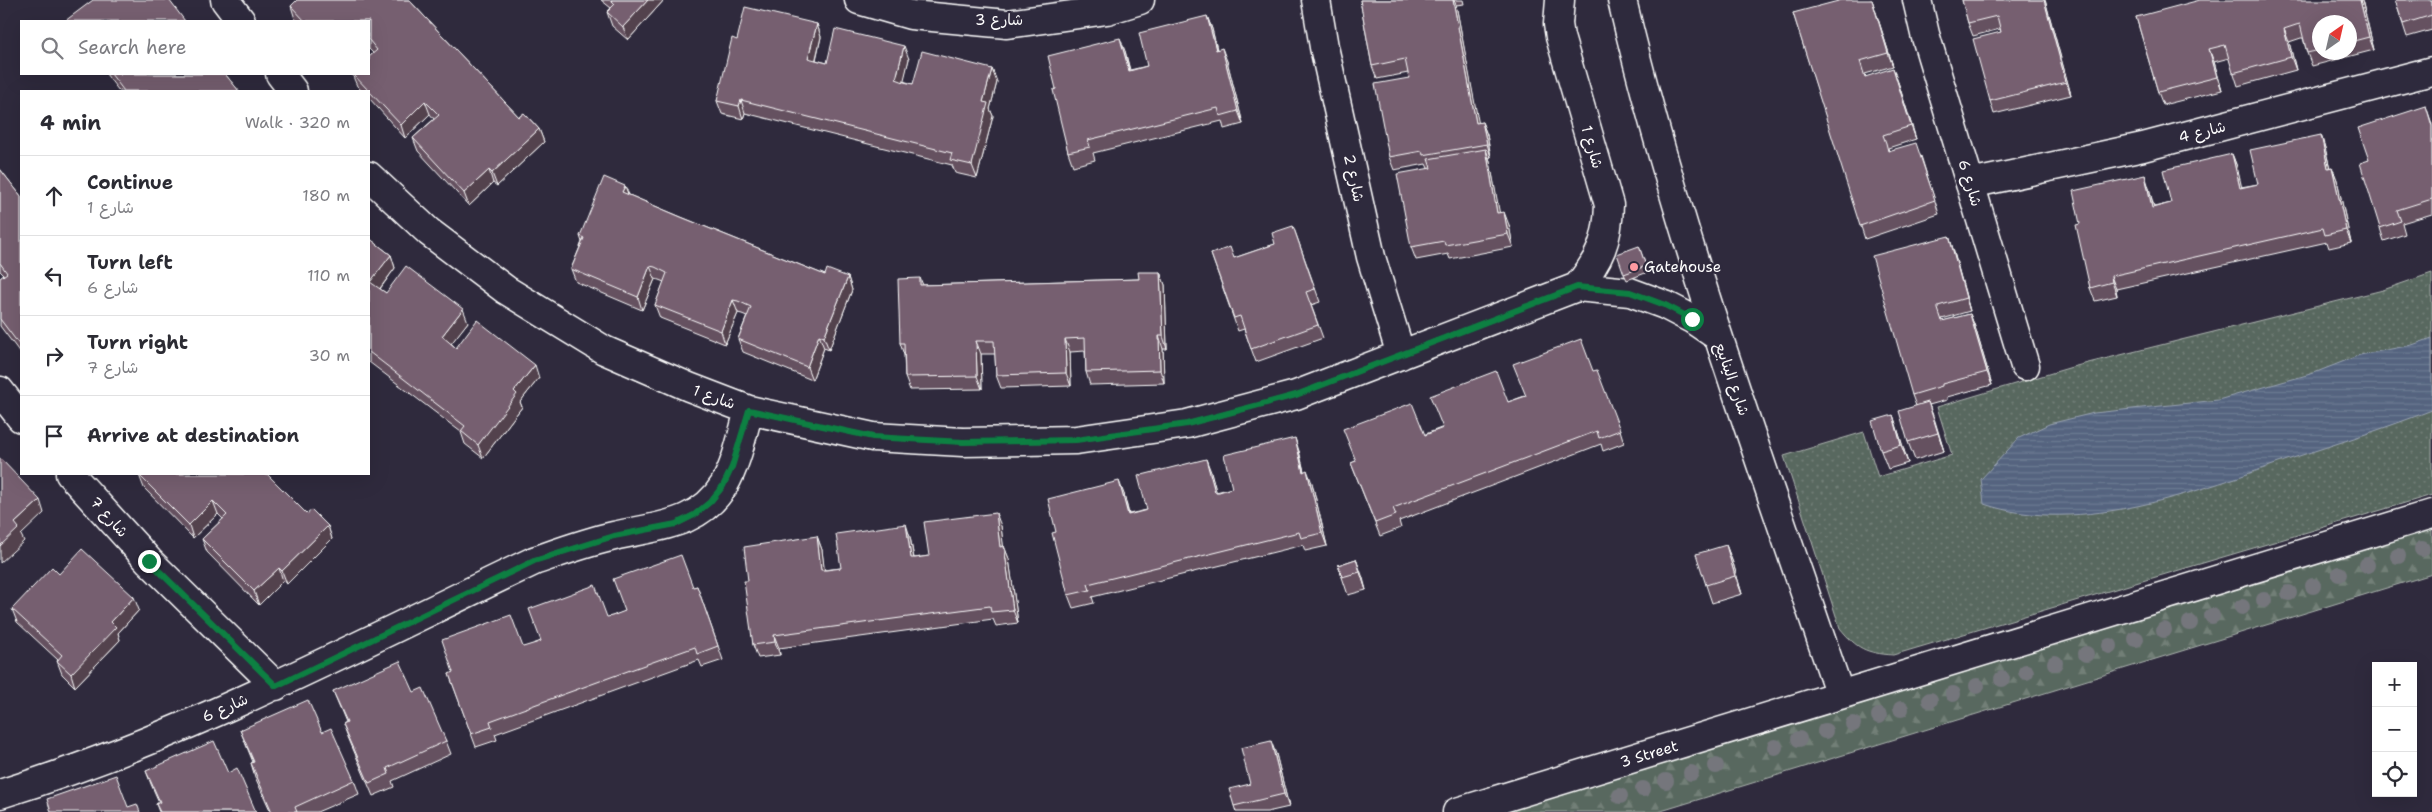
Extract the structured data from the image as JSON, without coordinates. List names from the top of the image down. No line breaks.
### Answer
{"streets":{"street":["شارع 3","شارع 4","شارع 1","شارع 2","شارع 6","شارع الينابيع","شارع 7","3 Street"]},"crossings":[["شارع 4","شارع 6"],["شارع 1","شارع 2"],["شارع 1","شارع 6"],["شارع 1","شارع الينابيع"],["شارع 6","شارع 7"],["شارع الينابيع","3 Street"]],"places":["Gatehouse"],"north":"top right","page":{"search":"Search here","heading":["4 min","Walk · 320 m"],"list":[["Continue","شارع 1","180 m"],["Turn left","شارع 6","110 m"],["Turn right","شارع 7","30 m"],"Arrive at destination"],"map_buttons":["+","−"]}}
